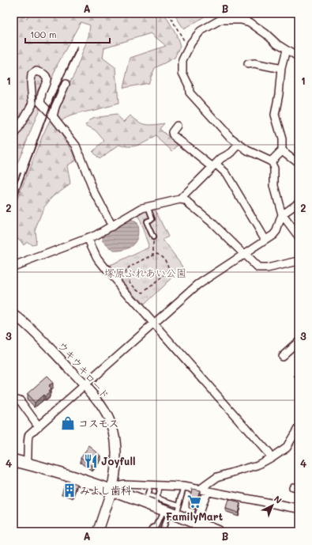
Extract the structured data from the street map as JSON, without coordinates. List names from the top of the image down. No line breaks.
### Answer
{"streets":{"street":["ウキウキロード"]},"parks":["塚原ふれあい公園"],"places":{"shop":["コスモス"],"restaurant":["Joyfull"],"building":["みよし歯科"],"supermarket":["FamilyMart"]},"scale_bar":"100 m","north":"top right","grid":{"columns":["A","B"],"rows":["1","2","3","4"]}}
